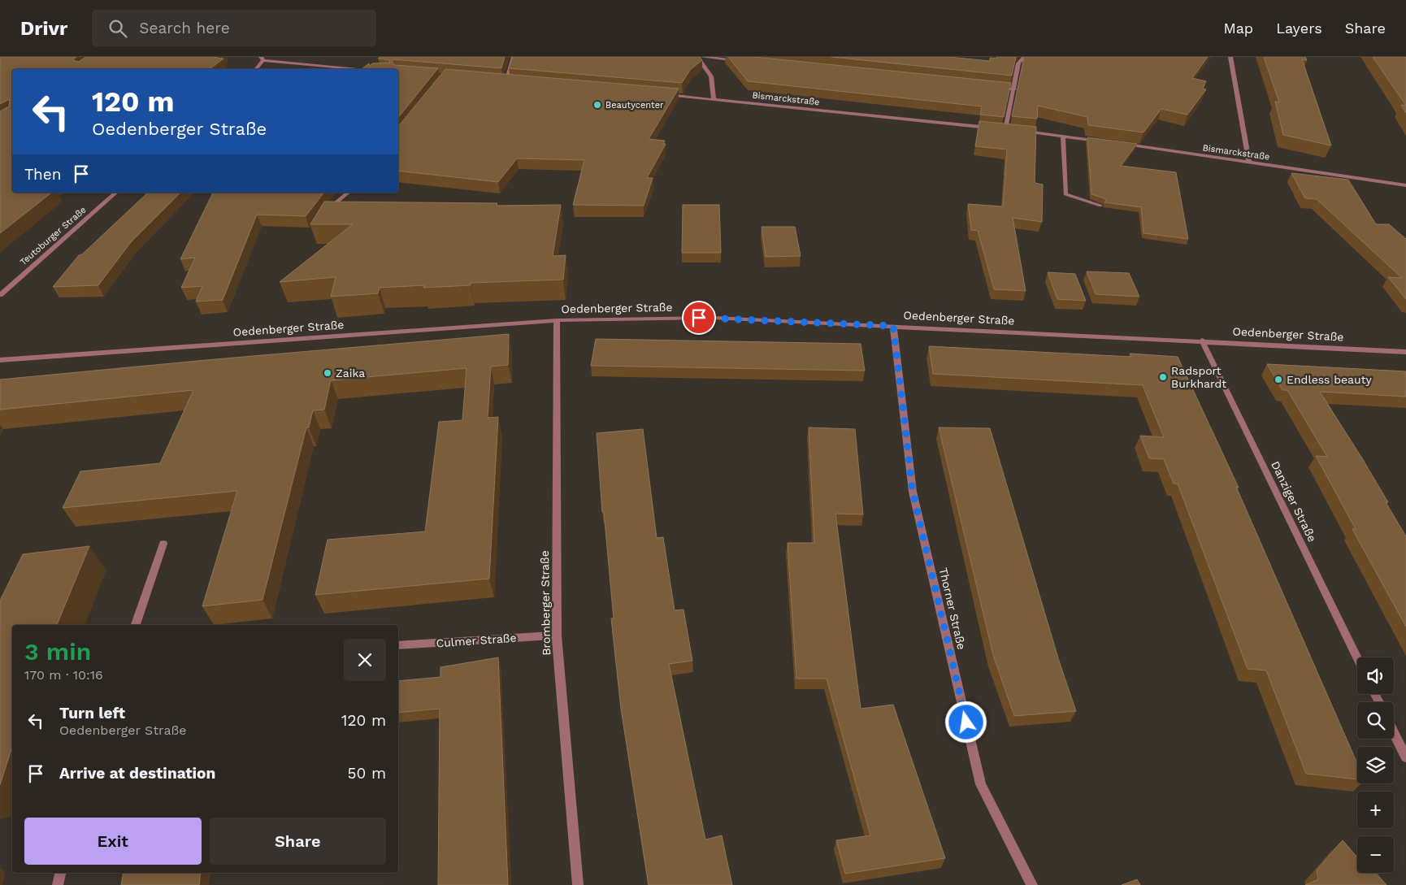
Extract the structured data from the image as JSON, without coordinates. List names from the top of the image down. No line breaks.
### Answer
{"streets":{"street":["Bismarckstraße","Teutoburger Straße","Oedenberger Straße","Danziger Straße","Bromberger Straße","Thorner Straße","Culmer Straße"]},"crossings":[["Oedenberger Straße","Danziger Straße"],["Oedenberger Straße","Bromberger Straße"],["Oedenberger Straße","Thorner Straße"],["Bromberger Straße","Culmer Straße"]],"places":["Beautycenter","Zaika","Radsport Burkhardt","Endless beauty"],"page":{"header":"Drivr","search":"Search here","nav":["Map","Layers","Share"],"turn":["120 m","Oedenberger Straße"],"then":"Then","heading":["3 min","170 m · 10:16"],"map_buttons":["+","−"],"list":[{"name":"Turn left","note":"Oedenberger Straße","value":"120 m"},{"name":"Arrive at destination","value":"50 m"}],"buttons":["Exit","Share"]}}
